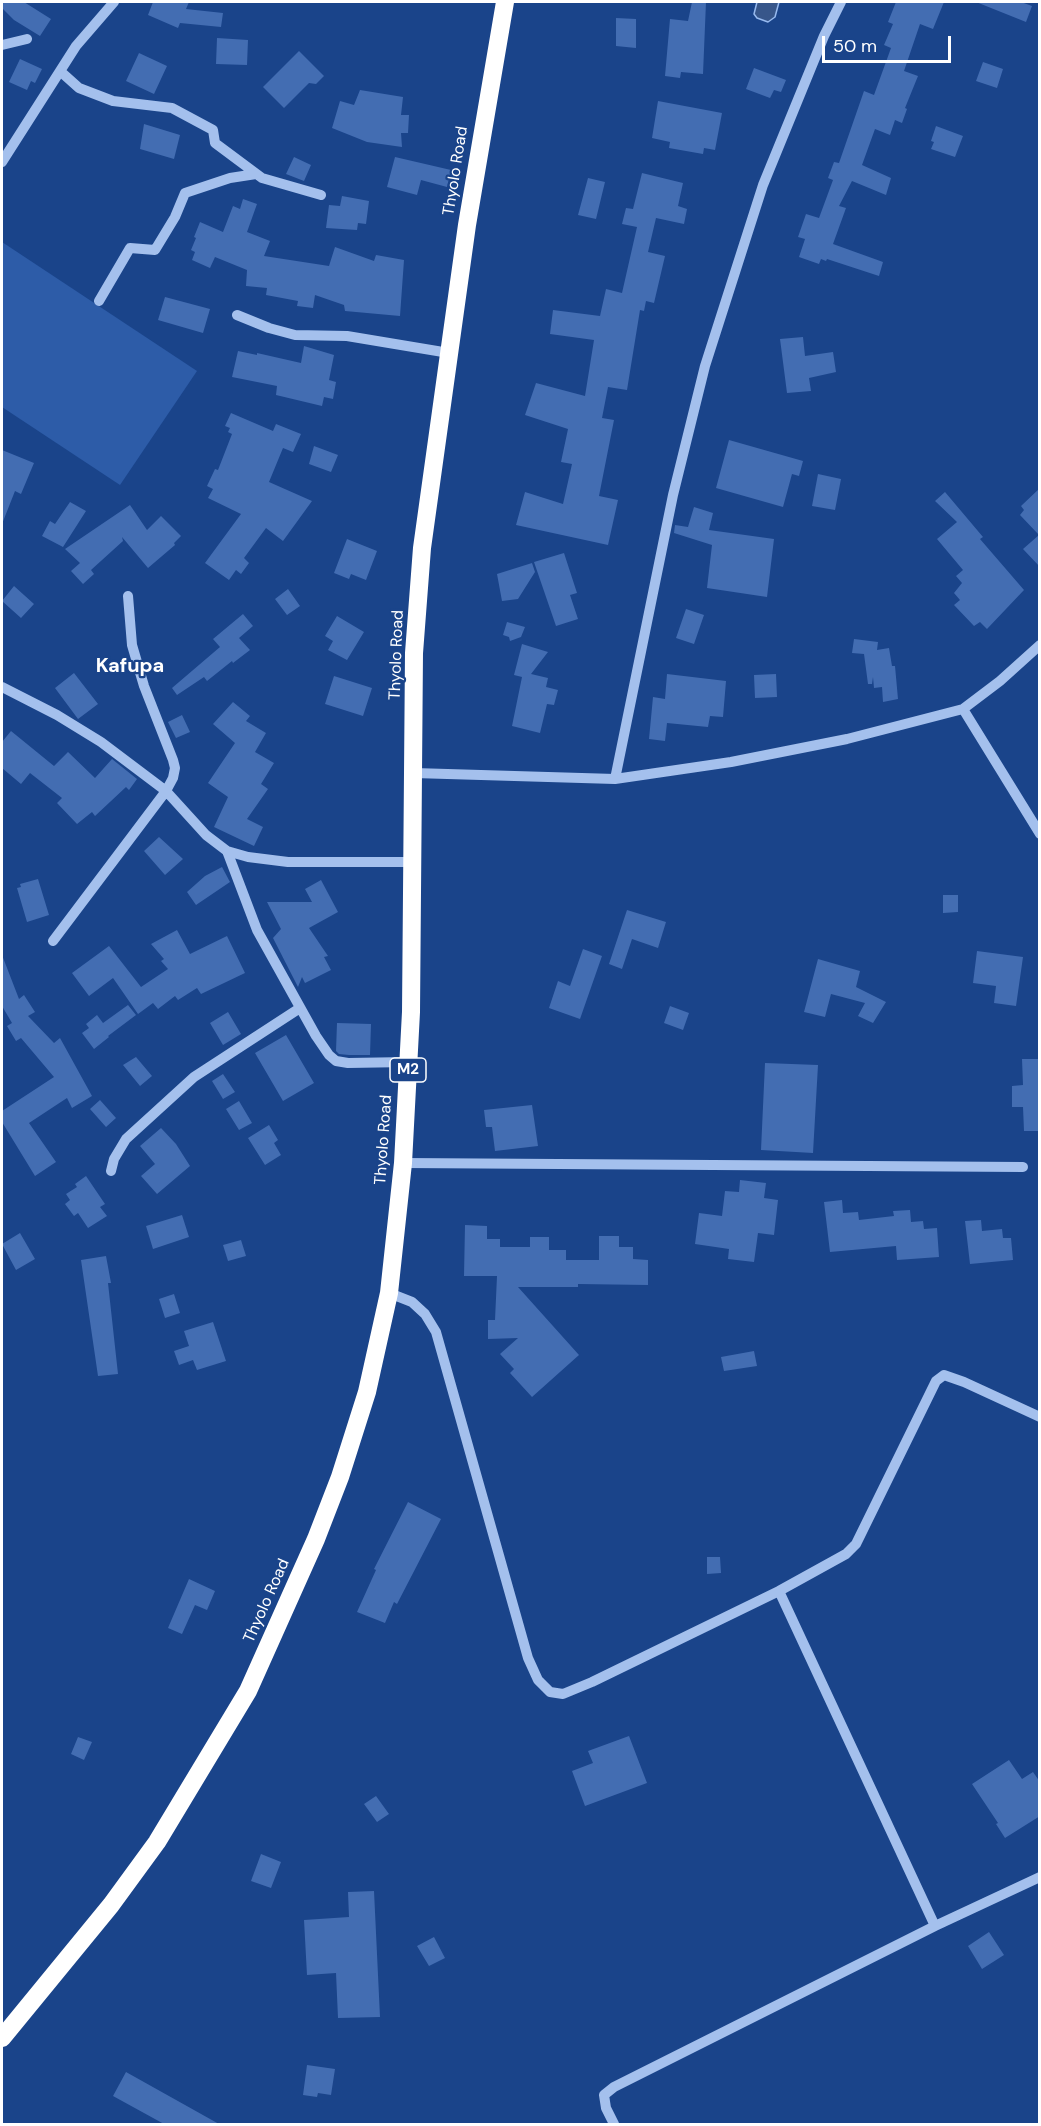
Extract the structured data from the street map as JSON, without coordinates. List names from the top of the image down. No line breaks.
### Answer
{"streets":{"highway":["Thyolo Road","M2"]},"districts":["Kafupa"],"scale_bar":"50 m"}
